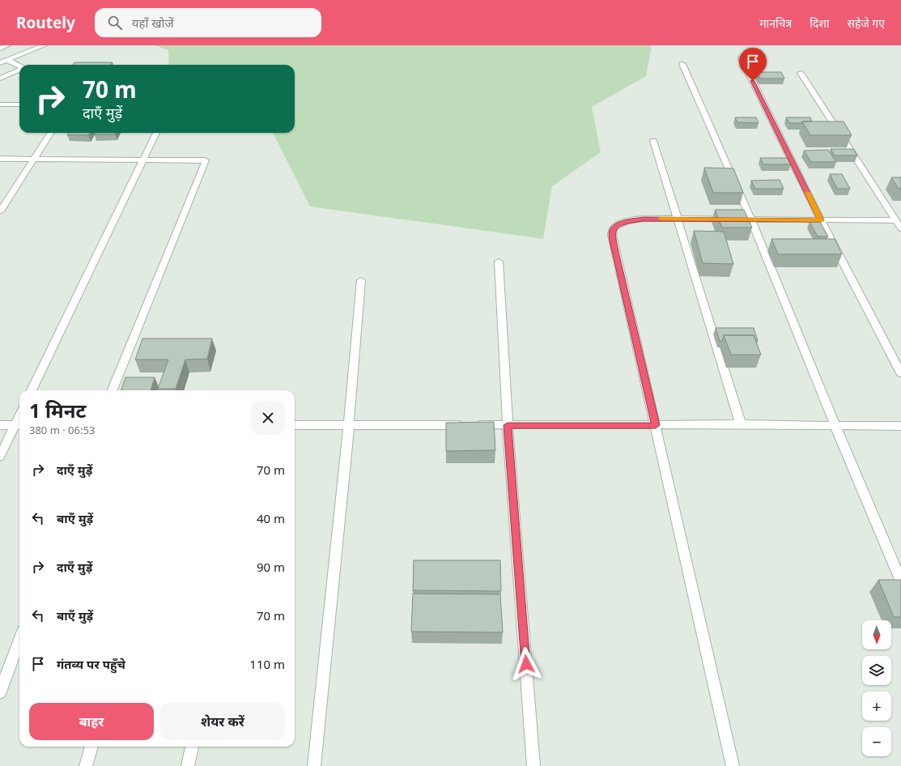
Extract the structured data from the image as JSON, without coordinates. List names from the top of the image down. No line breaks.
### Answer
{"north":"bottom","page":{"header":"Routely","search":"यहाँ खोजें","nav":["मानचित्र","दिशा","सहेजे गए"],"turn":["70 m","दाएँ मुड़ें"],"heading":["1 मिनट","380 m · 06:53"],"list":[{"name":"दाएँ मुड़ें","value":"70 m"},{"name":"बाएँ मुड़ें","value":"40 m"},{"name":"दाएँ मुड़ें","value":"90 m"},{"name":"बाएँ मुड़ें","value":"70 m"},{"name":"गंतव्य पर पहुँचे","value":"110 m"}],"map_buttons":["+","−"],"buttons":["बाहर","शेयर करें"]}}
